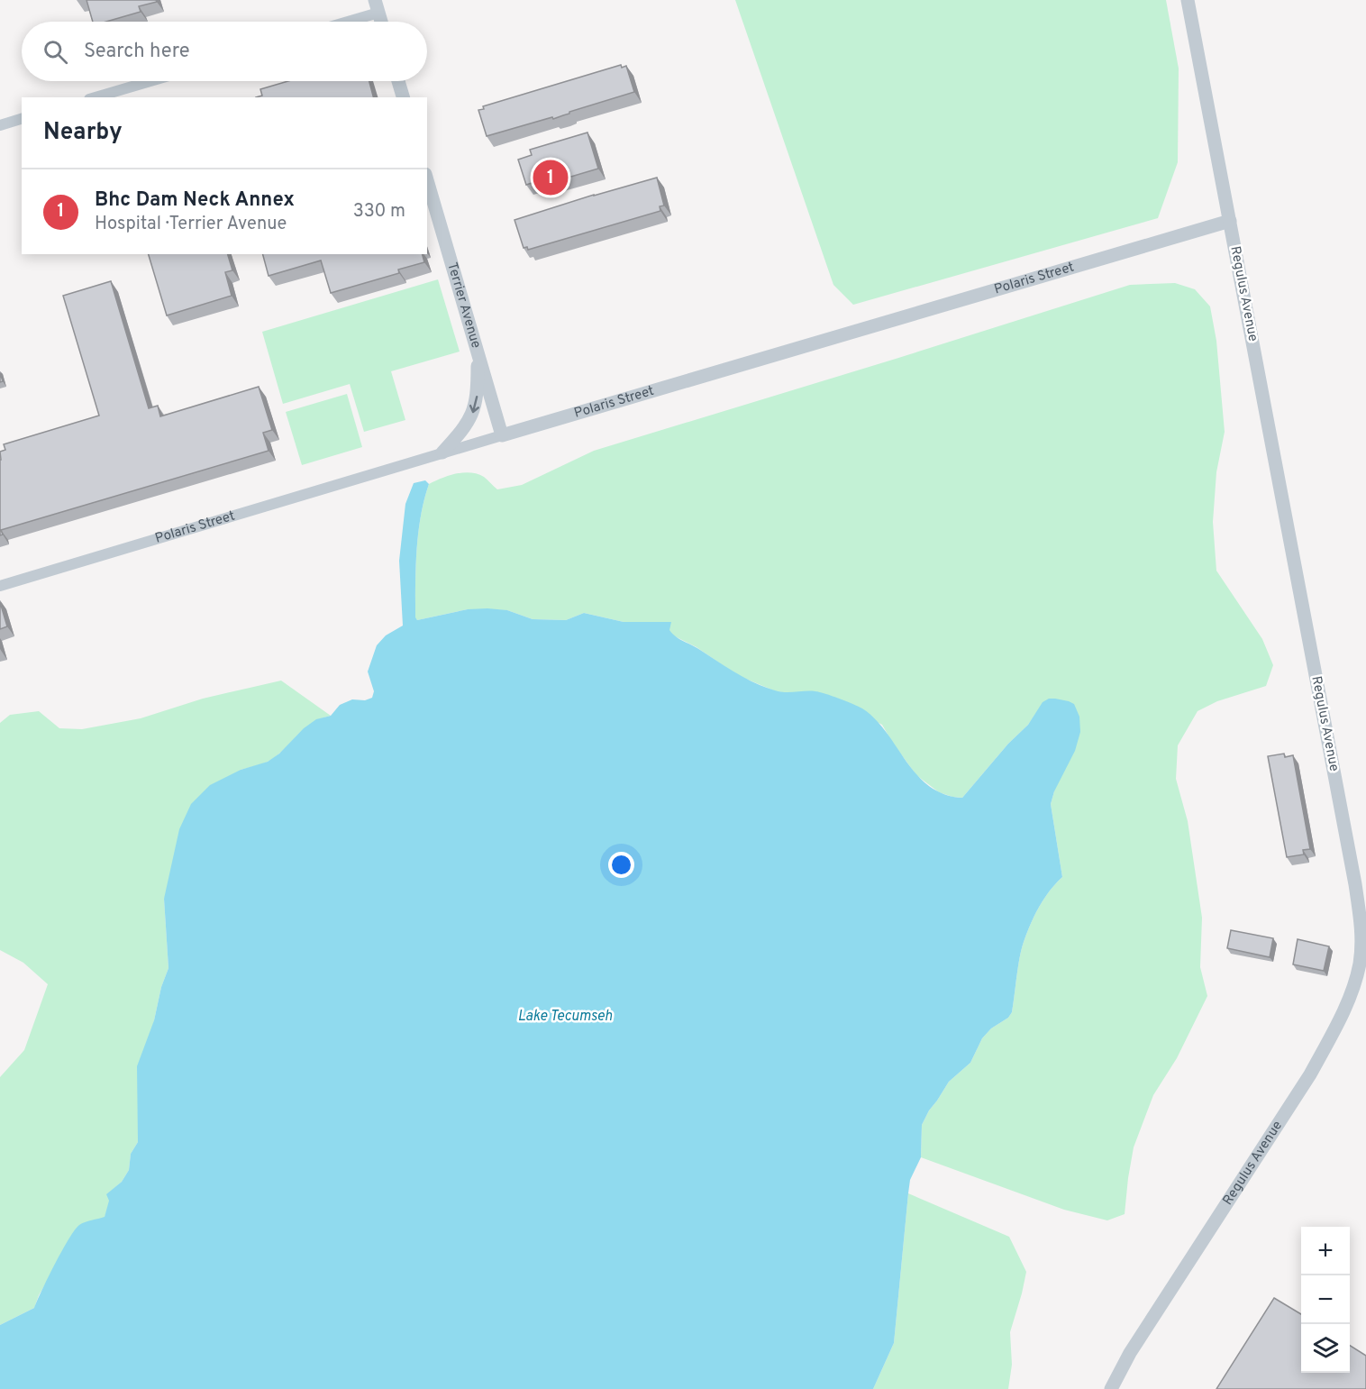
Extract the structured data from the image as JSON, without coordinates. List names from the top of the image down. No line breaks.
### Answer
{"streets":{"street":["Polaris Street","Regulus Avenue","Terrier Avenue"]},"crossings":[["Polaris Street","Regulus Avenue"],["Polaris Street","Terrier Avenue"]],"water":["Lake Tecumseh"],"page":{"search":"Search here","heading":"Nearby","pins":"1","list":[{"mark":"1","name":"Bhc Dam Neck Annex","note":"Hospital · Terrier Avenue","value":"330 m"}],"map_buttons":["+","−"]}}
